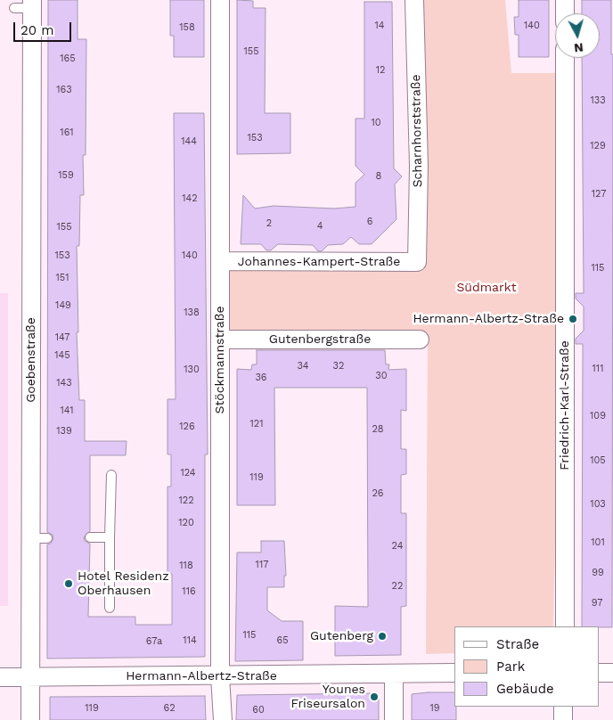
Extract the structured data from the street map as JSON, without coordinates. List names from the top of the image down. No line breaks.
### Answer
{"streets":{"street":["Scharnhorststraße","Johannes-Kampert-Straße","Gutenbergstraße","Goebenstraße","Stöckmannstraße","Friedrich-Karl-Straße","Hermann-Albertz-Straße"]},"crossings":[["Scharnhorststraße","Johannes-Kampert-Straße"],["Johannes-Kampert-Straße","Stöckmannstraße"],["Gutenbergstraße","Stöckmannstraße"],["Goebenstraße","Hermann-Albertz-Straße"],["Stöckmannstraße","Hermann-Albertz-Straße"]],"parks":["Südmarkt"],"places":["Hermann-Albertz-Straße","Hotel Residenz Oberhausen","Gutenberg","Younes Friseursalon"],"house_numbers":["14","140","158","155","165","12","163","133","10","161","153","144","129","159","8","127","142","6","2","4","155","153","140","115","151","149","138","147","145","34","32","111","130","30","36","143","141","109","121","126","28","139","105","124","119","26","122","103","120","101","24","117","118","99","22","116","97","115","114","65","67a","119","62","19","60"],"legend":["Straße","Park","Gebäude"],"scale_bar":"20 m","north":"bottom"}
